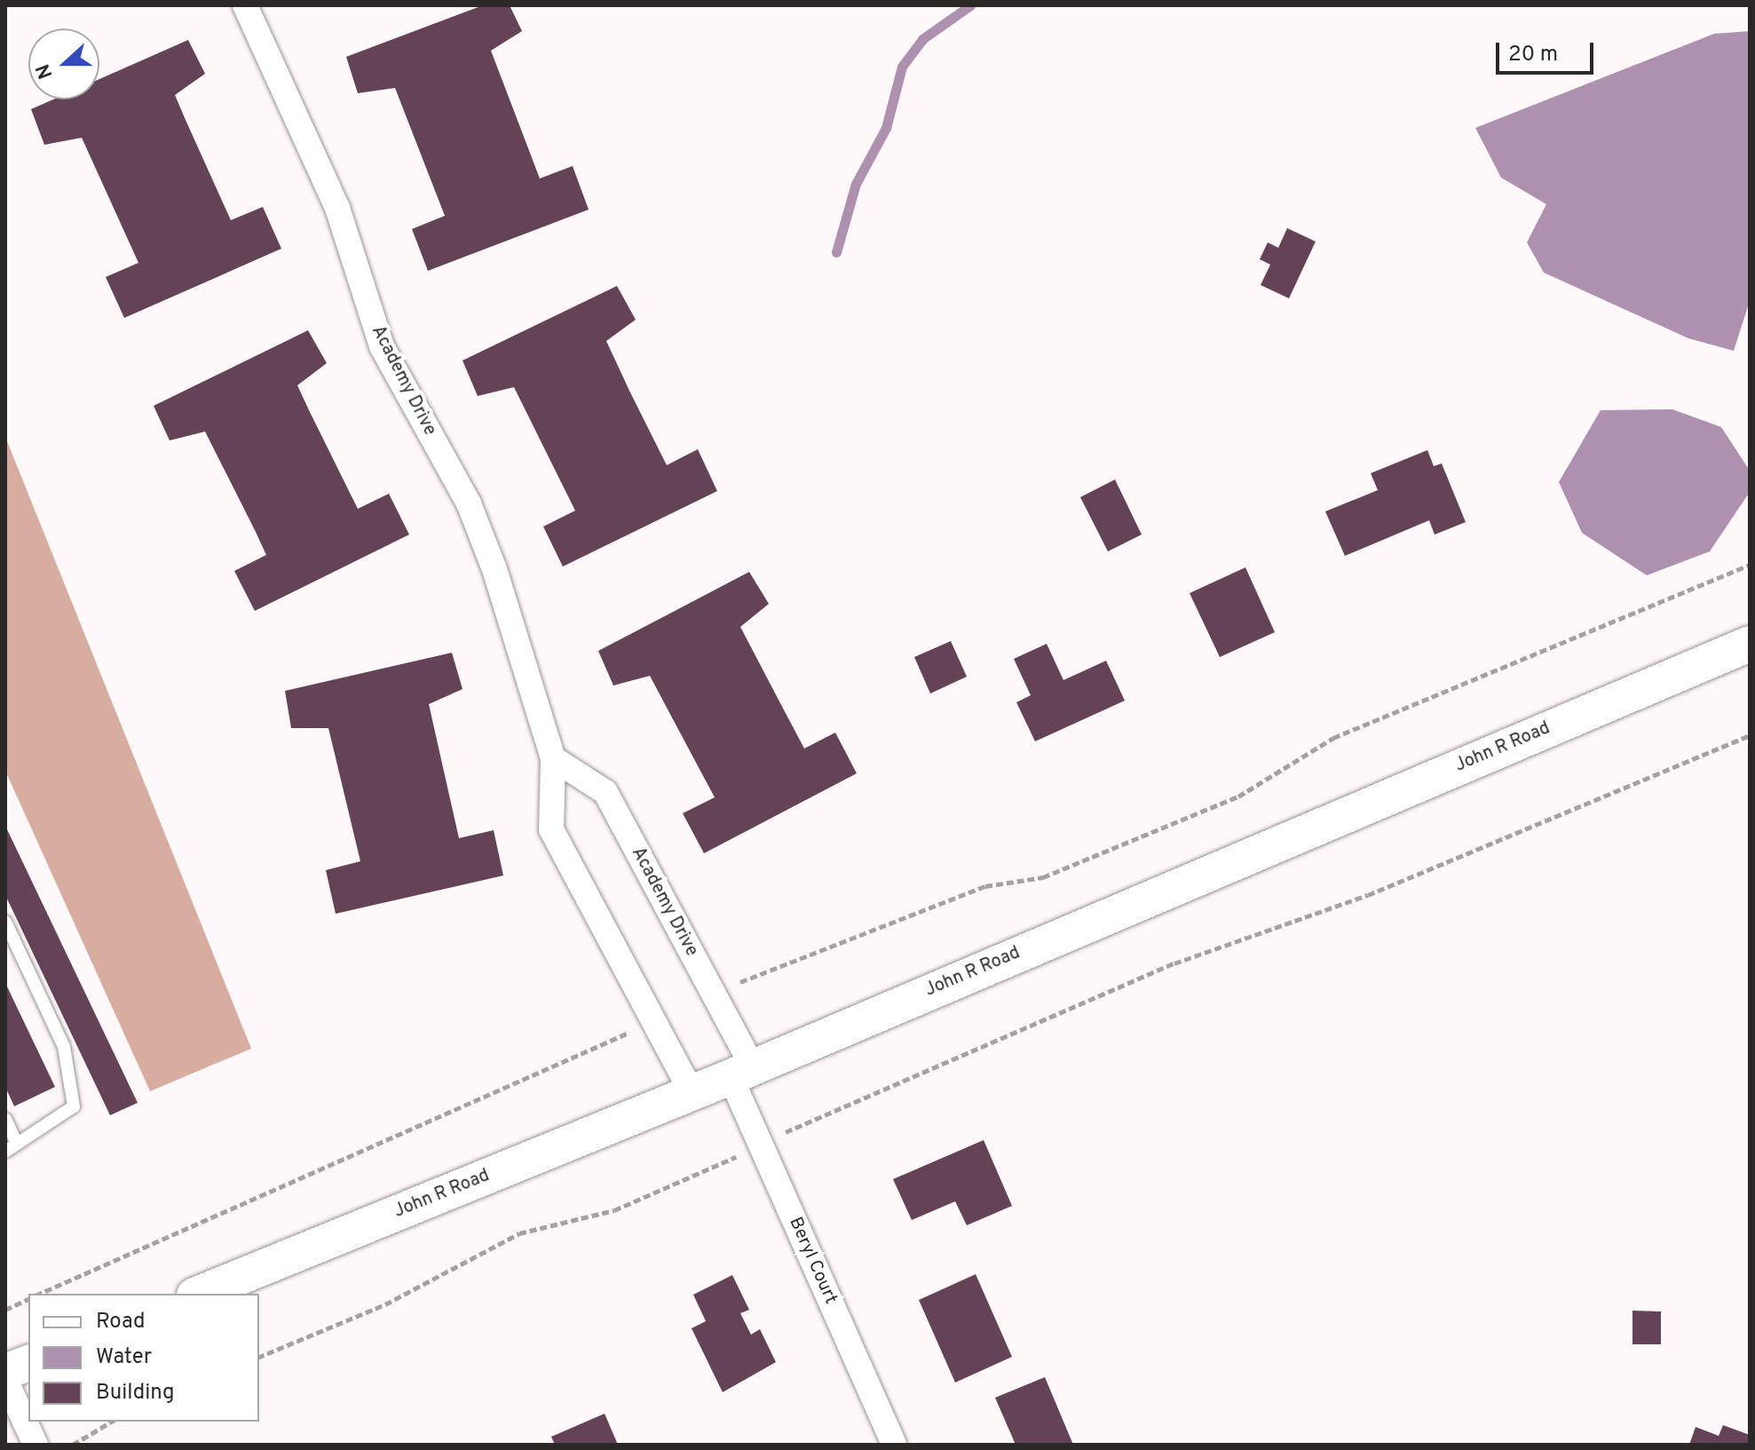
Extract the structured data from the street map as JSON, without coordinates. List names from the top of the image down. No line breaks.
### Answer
{"streets":{"main road":["John R Road"],"street":["Academy Drive","Beryl Court"]},"crossings":[["Academy Drive","John R Road"],["Academy Drive","Beryl Court"],["John R Road","Beryl Court"]],"legend":["Road","Water","Building"],"scale_bar":"20 m","north":"left"}
